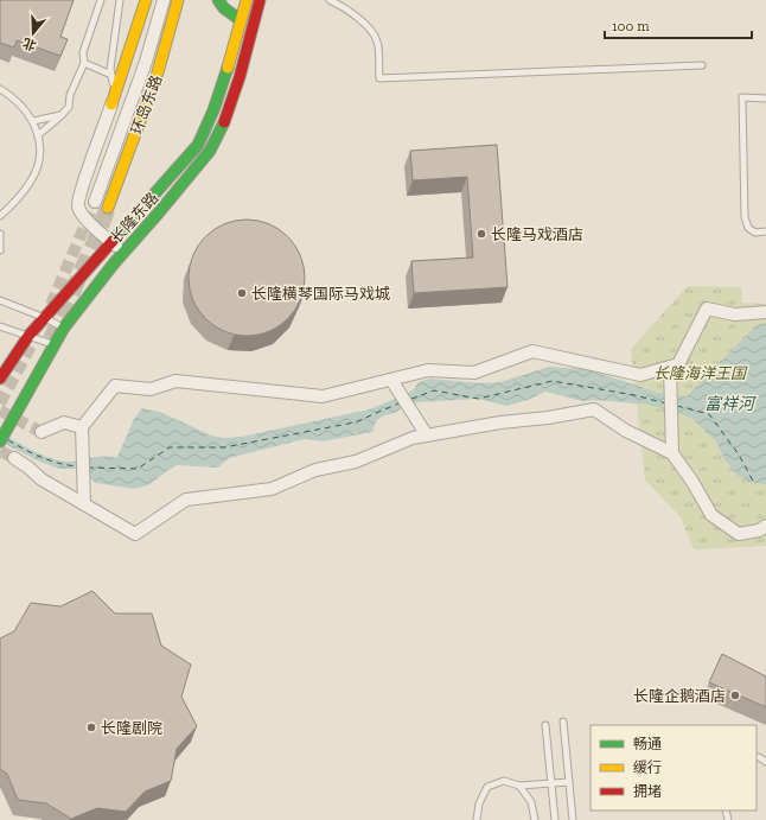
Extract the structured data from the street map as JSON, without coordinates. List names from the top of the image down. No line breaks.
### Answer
{"streets":{"main road":["环岛东路","长隆东路"]},"water":["富祥河"],"parks":["长隆海洋王国"],"places":["长隆马戏酒店","长隆横琴国际马戏城","长隆企鹅酒店","长隆剧院"],"legend":["畅通","缓行","拥堵"],"scale_bar":"100 m","north":"bottom"}
